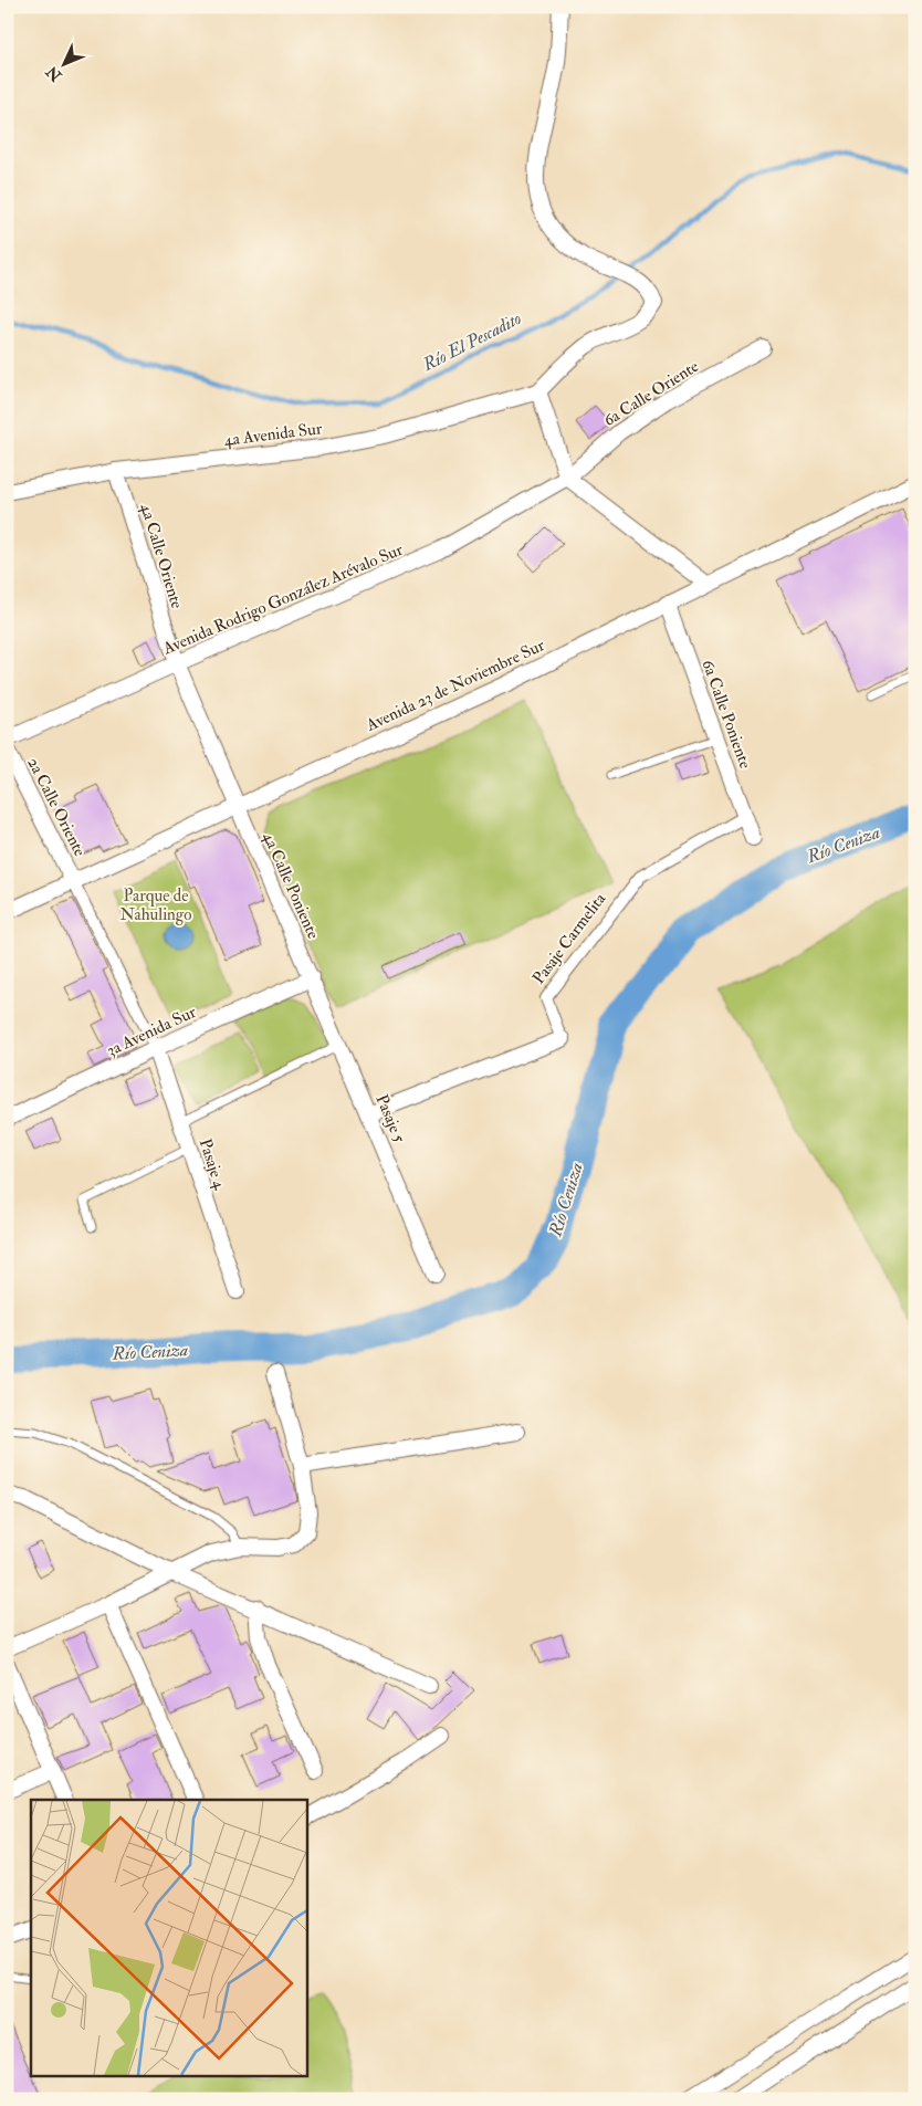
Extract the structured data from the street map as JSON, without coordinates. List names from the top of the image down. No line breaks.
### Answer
{"streets":{"street":["6a Calle Oriente","4a Avenida Sur","4a Calle Oriente","Avenida Rodrigo González Arévalo Sur","Avenida 23 de Noviembre Sur","6a Calle Poniente","2a Calle Oriente","4a Calle Poniente","Pasaje Carmelita","3a Avenida Sur","Pasaje 5","Pasaje 4"]},"crossings":[["6a Calle Oriente","Avenida Rodrigo González Arévalo Sur"],["4a Avenida Sur","4a Calle Oriente"],["4a Calle Oriente","Avenida Rodrigo González Arévalo Sur"],["4a Calle Oriente","Avenida 23 de Noviembre Sur"],["4a Calle Oriente","4a Calle Poniente"],["Avenida 23 de Noviembre Sur","6a Calle Poniente"],["Avenida 23 de Noviembre Sur","2a Calle Oriente"],["Avenida 23 de Noviembre Sur","4a Calle Poniente"],["6a Calle Poniente","Pasaje Carmelita"],["4a Calle Poniente","3a Avenida Sur"],["4a Calle Poniente","Pasaje 5"],["Pasaje Carmelita","Pasaje 5"],["3a Avenida Sur","Pasaje 5"],["3a Avenida Sur","Pasaje 4"]],"water":["Río El Pescadito","Río Ceniza"],"parks":["Parque de Nahulingo"],"north":"bottom left"}
